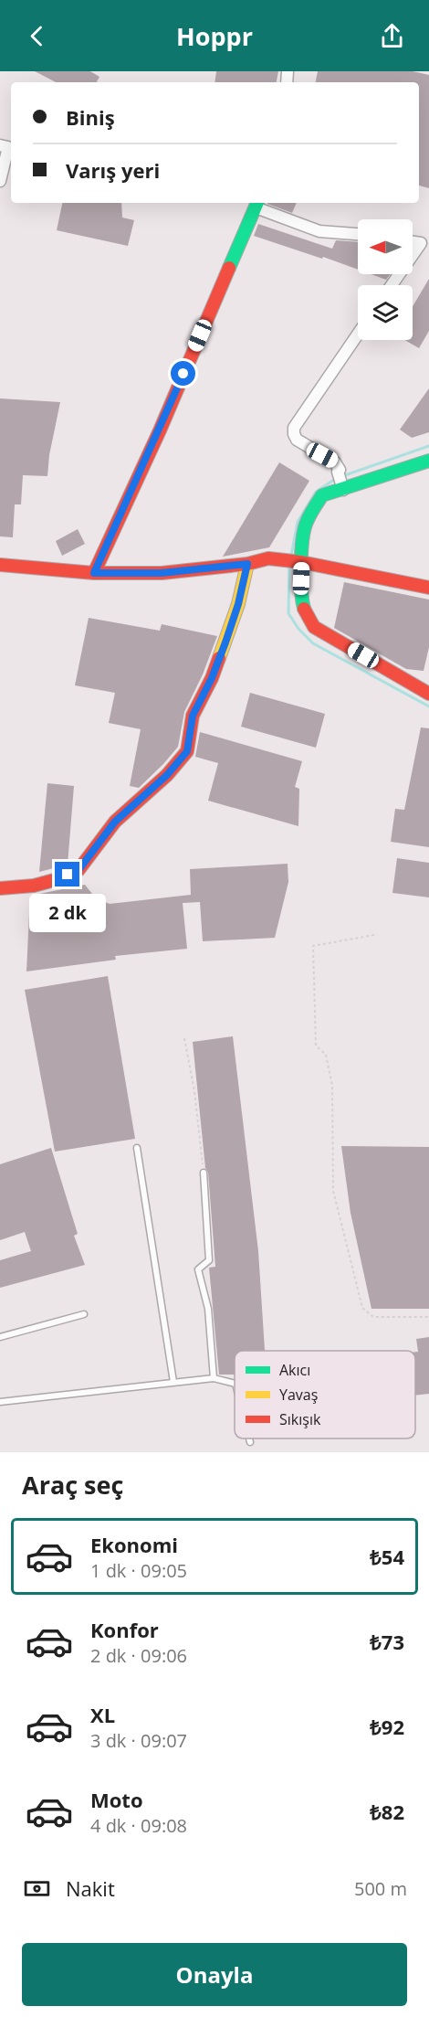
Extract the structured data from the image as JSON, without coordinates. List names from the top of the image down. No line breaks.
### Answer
{"legend":["Akıcı","Yavaş","Sıkışık"],"north":"left","page":{"header":"Hoppr","banner":["Biniş","Varış yeri"],"bubble":"2 dk","heading":"Araç seç","list":[{"name":"Ekonomi","note":"1 dk · 09:05","value":"₺54"},{"name":"Konfor","note":"2 dk · 09:06","value":"₺73"},{"name":"XL","note":"3 dk · 09:07","value":"₺92"},{"name":"Moto","note":"4 dk · 09:08","value":"₺82"}],"pay":["Nakit","500 m"],"buttons":"Onayla"}}
